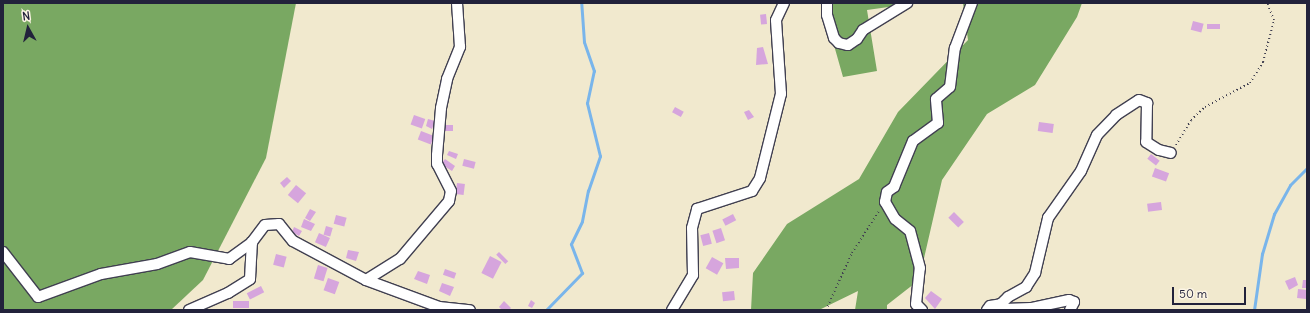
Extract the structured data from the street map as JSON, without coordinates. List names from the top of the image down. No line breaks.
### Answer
{"scale_bar":"50 m","north":"top"}
